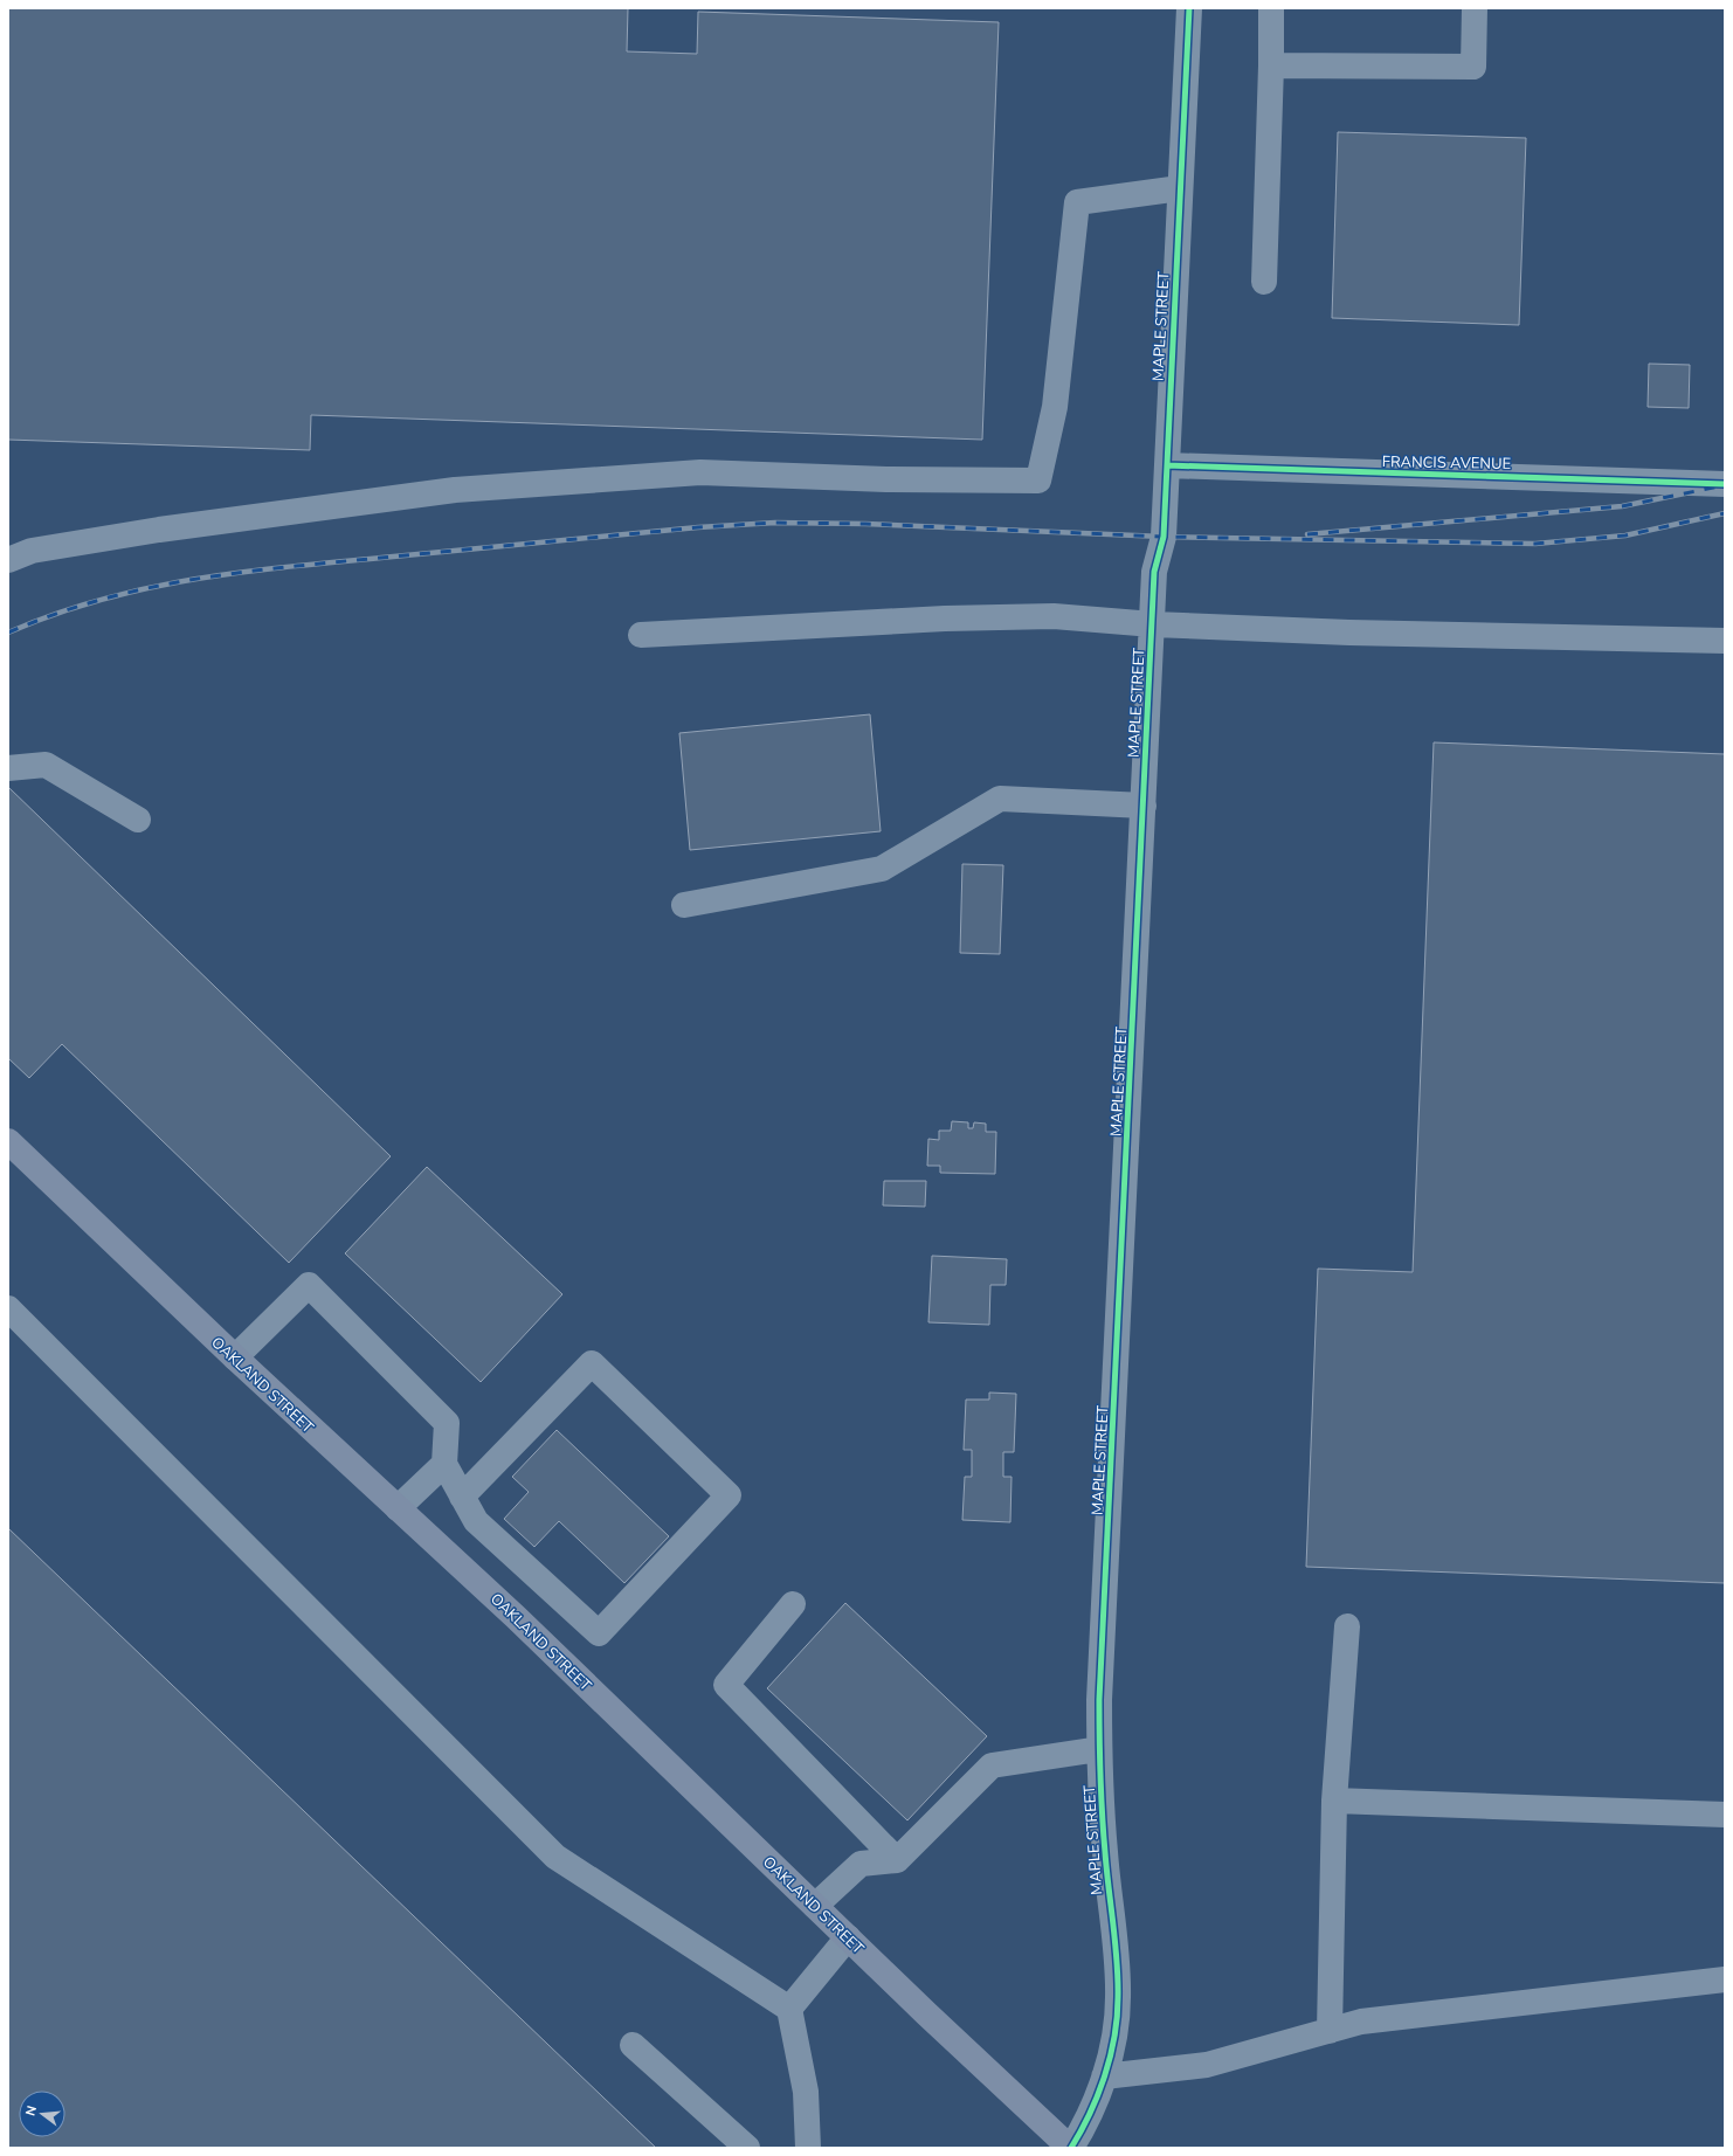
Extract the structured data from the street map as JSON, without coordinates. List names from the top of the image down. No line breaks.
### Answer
{"streets":{"main road":["OAKLAND STREET"],"street":["MAPLE STREET","FRANCIS AVENUE"]},"crossings":[["MAPLE STREET","FRANCIS AVENUE"],["MAPLE STREET","OAKLAND STREET"]],"north":"left"}
